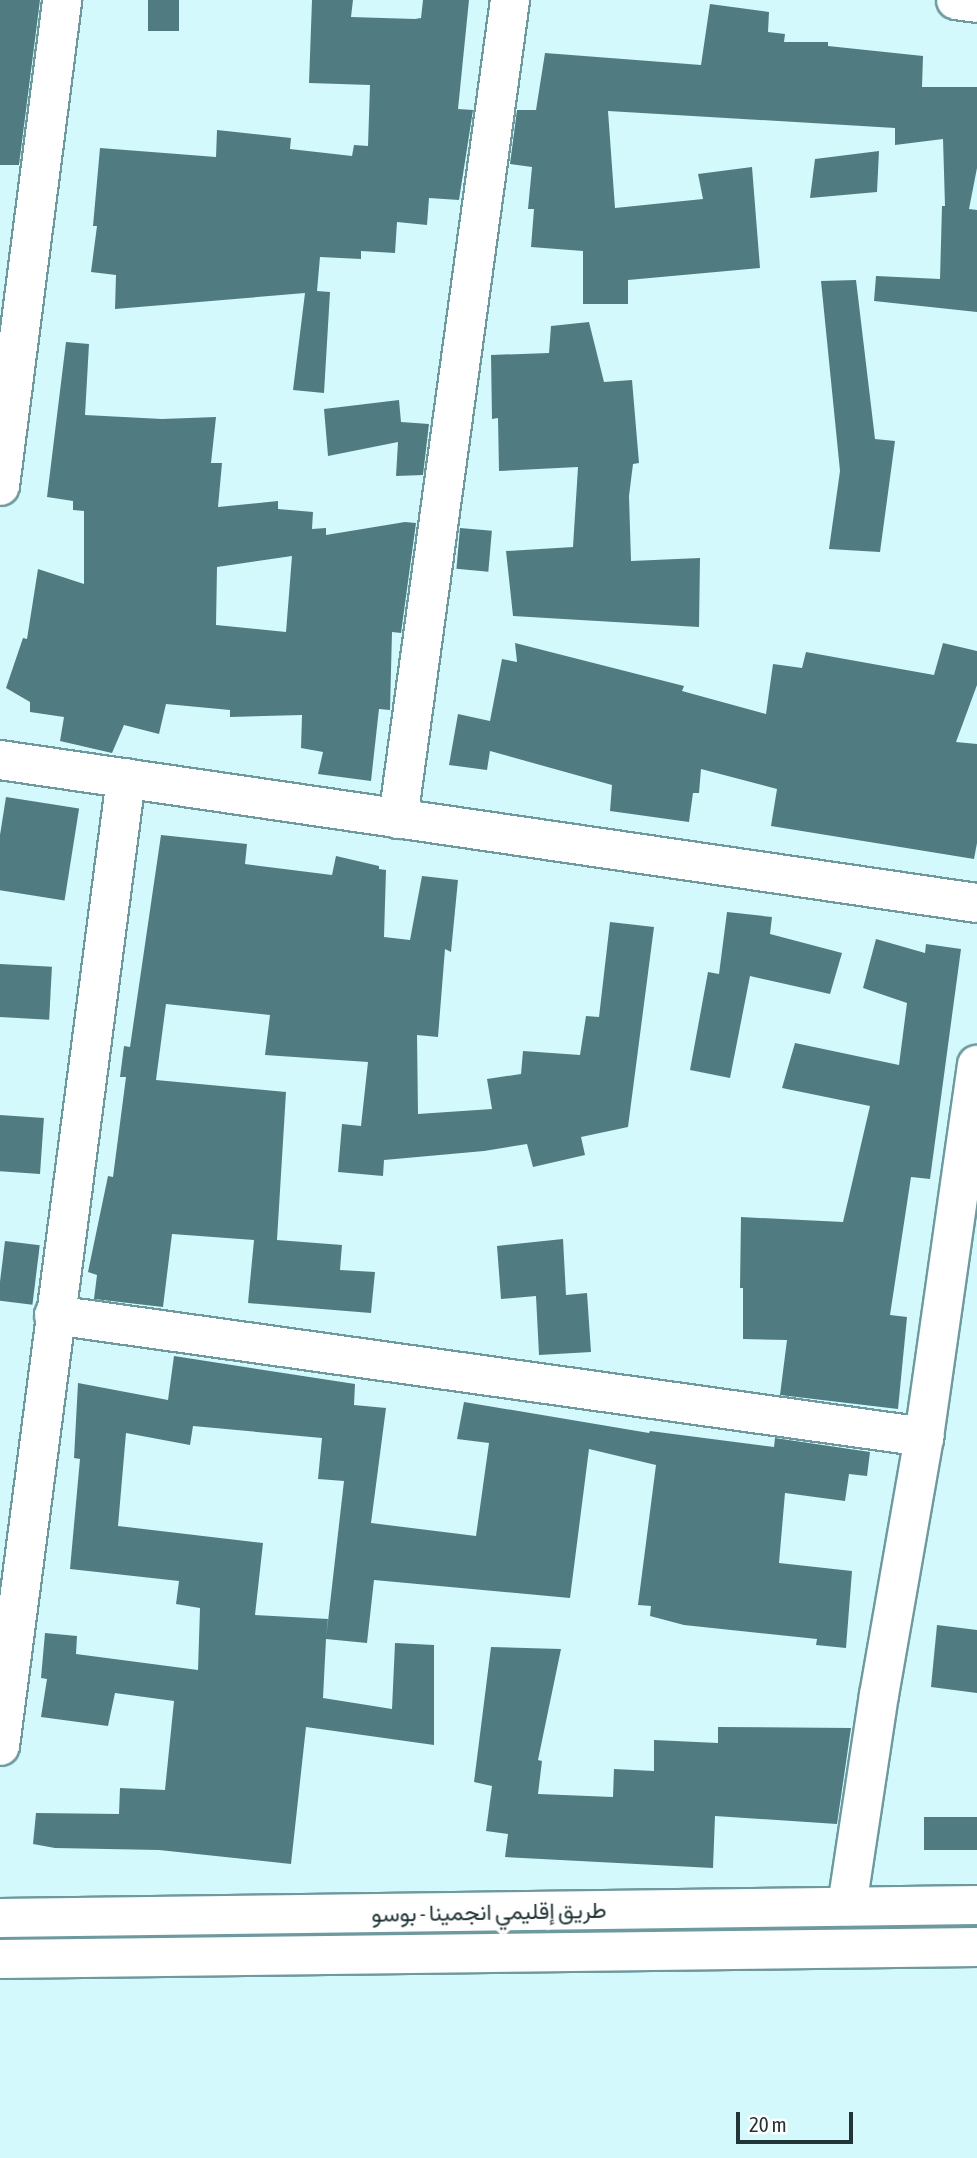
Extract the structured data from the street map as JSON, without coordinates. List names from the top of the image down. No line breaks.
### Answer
{"streets":{"street":["طريق إقليمي انجمينا - بوسو"]},"scale_bar":"20 m"}
